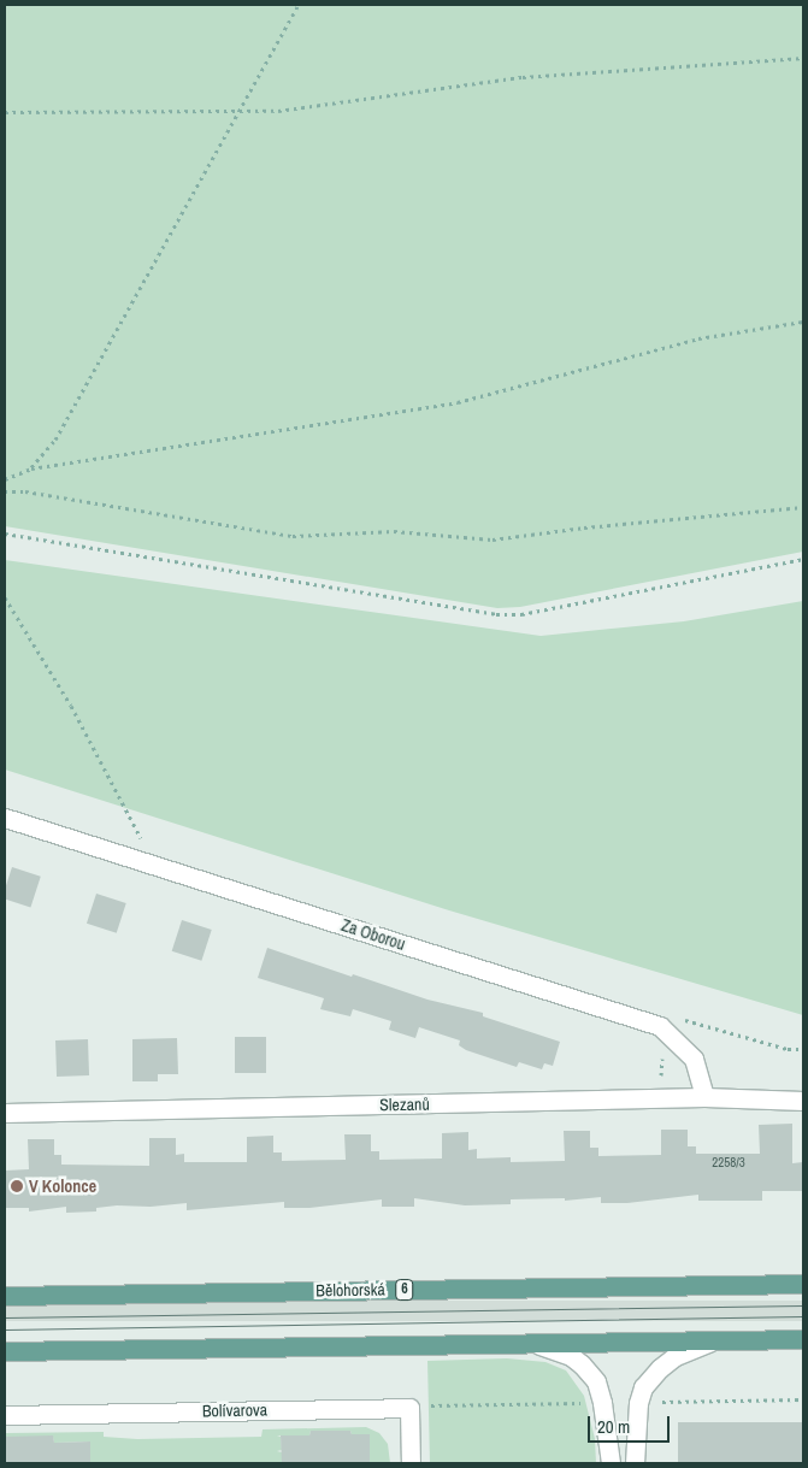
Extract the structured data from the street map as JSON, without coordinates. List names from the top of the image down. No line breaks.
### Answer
{"streets":{"main road":["Bělohorská","6"],"street":["Za Oborou","Slezanů","Bolívarova"]},"crossings":[["Za Oborou","Slezanů"]],"places":["V Kolonce"],"house_numbers":["2258/3"],"scale_bar":"20 m"}
